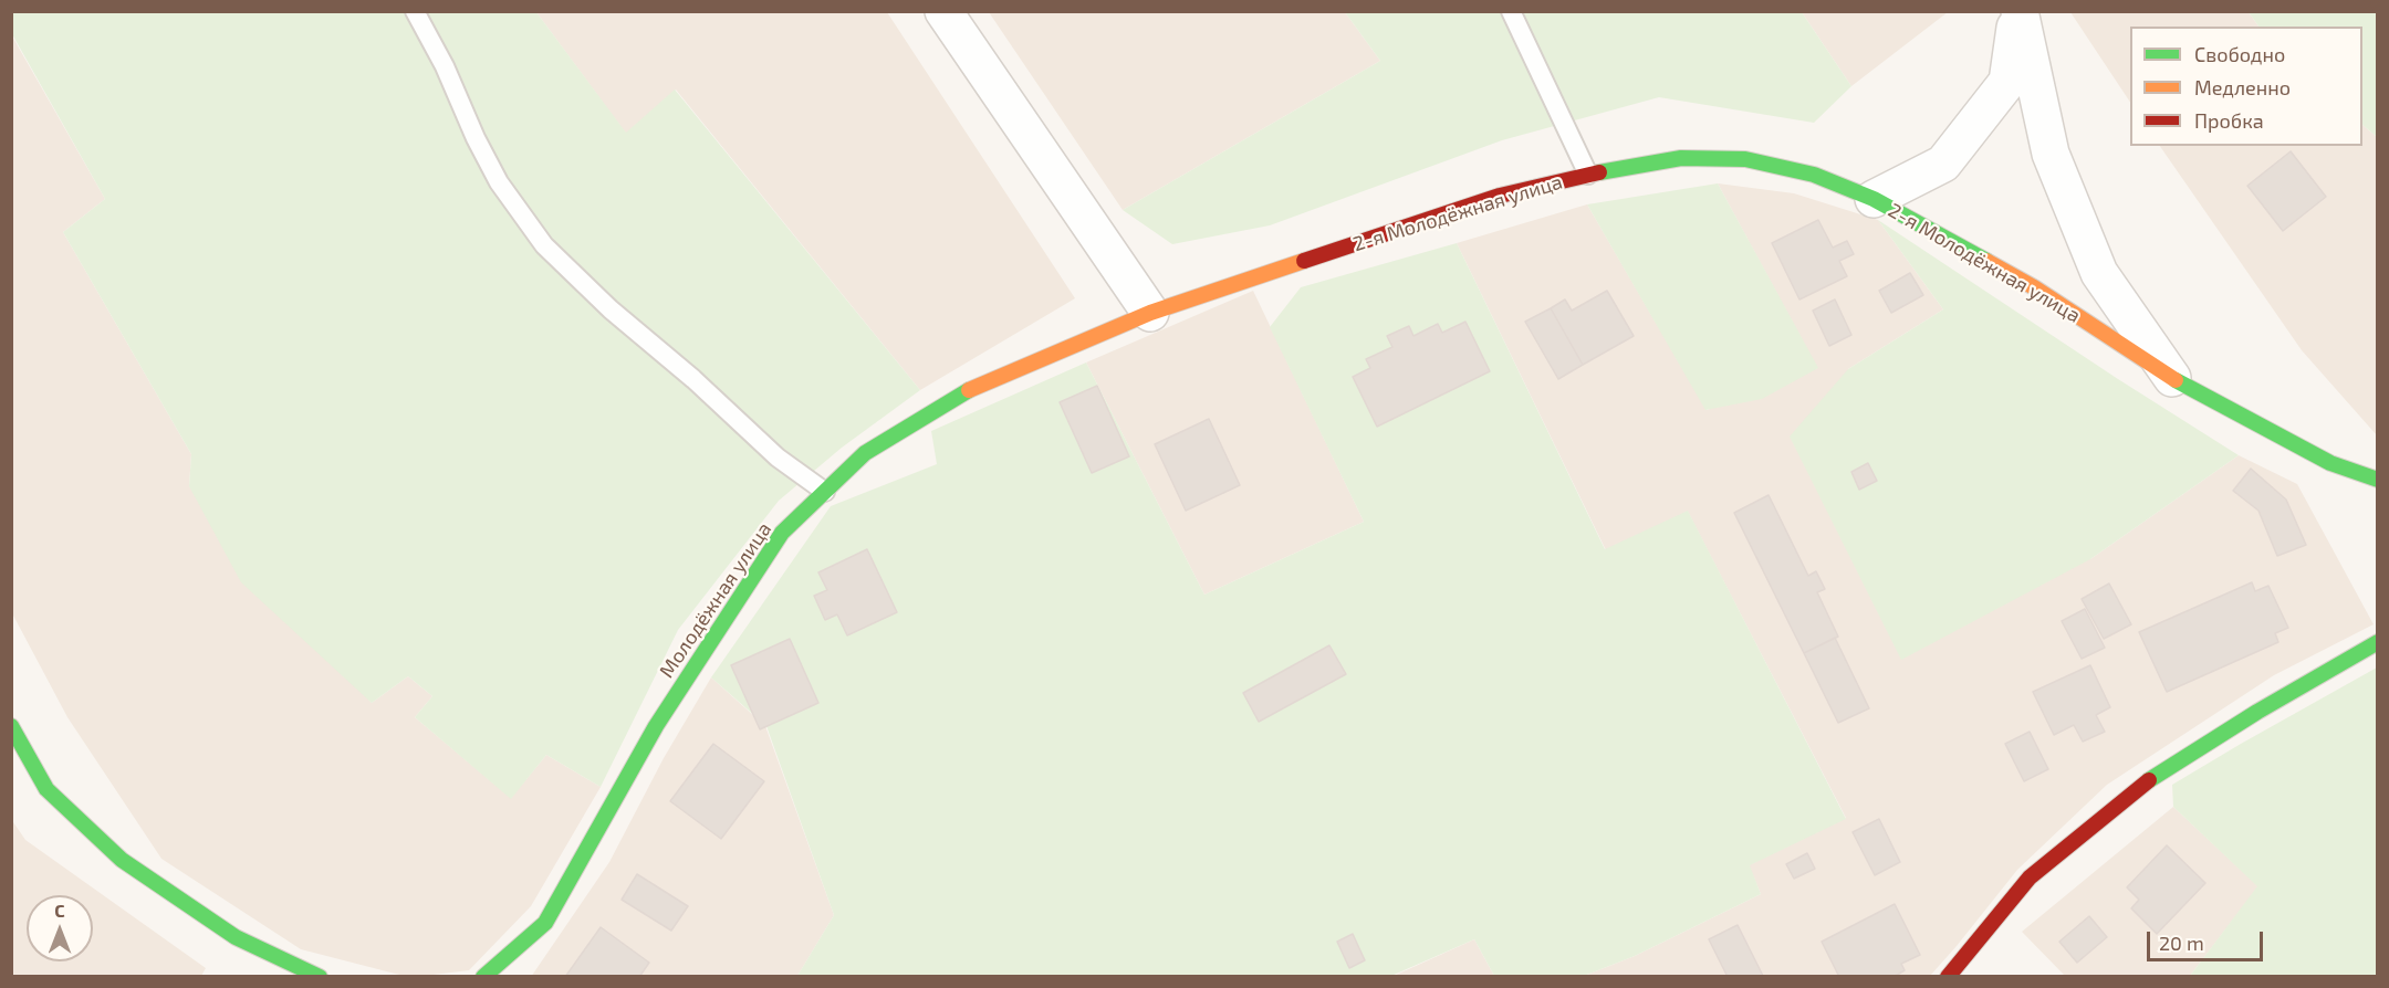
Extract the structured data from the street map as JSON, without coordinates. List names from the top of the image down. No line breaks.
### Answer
{"streets":{"street":["2-я Молодёжная улица","Молодёжная улица"]},"crossings":[["2-я Молодёжная улица","Молодёжная улица"]],"legend":["Свободно","Медленно","Пробка"],"scale_bar":"20 m","north":"top"}
